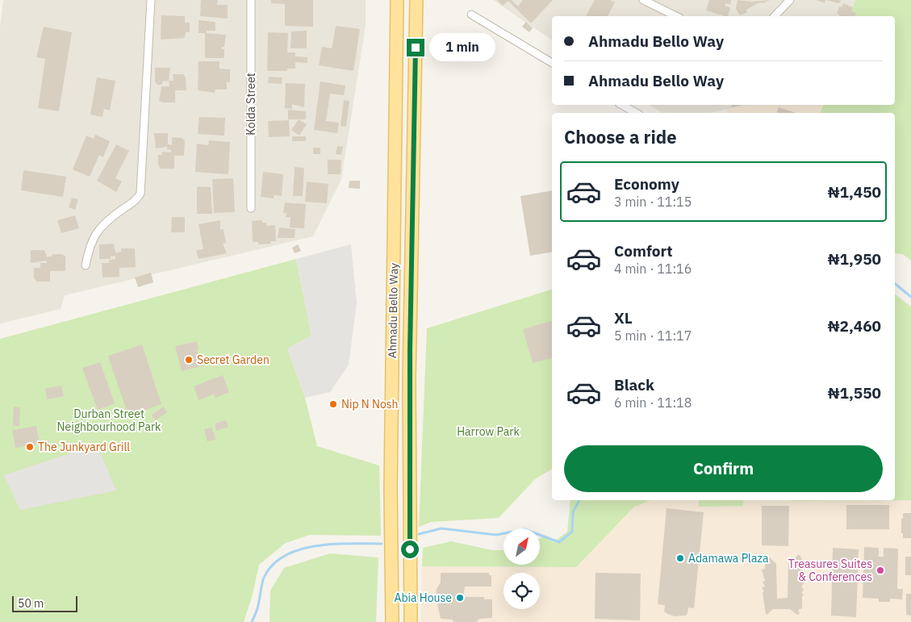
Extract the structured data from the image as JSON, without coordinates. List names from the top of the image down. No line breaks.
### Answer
{"streets":{"main road":["Ahmadu Bello Way"],"street":["Kolda Street"]},"parks":["Durban Street Neighbourhood Park","Harrow Park"],"places":["Secret Garden","Nip N Nosh","The Junkyard Grill","Adamawa Plaza","Treasures Suites & Conferences","Abia House"],"scale_bar":"50 m","north":"top right","page":{"banner":["Ahmadu Bello Way","Ahmadu Bello Way"],"bubble":"1 min","heading":"Choose a ride","list":[{"name":"Economy","note":"3 min · 11:15","value":"₦1,450"},{"name":"Comfort","note":"4 min · 11:16","value":"₦1,950"},{"name":"XL","note":"5 min · 11:17","value":"₦2,460"},{"name":"Black","note":"6 min · 11:18","value":"₦1,550"}],"buttons":"Confirm","scale":"50 m"}}
